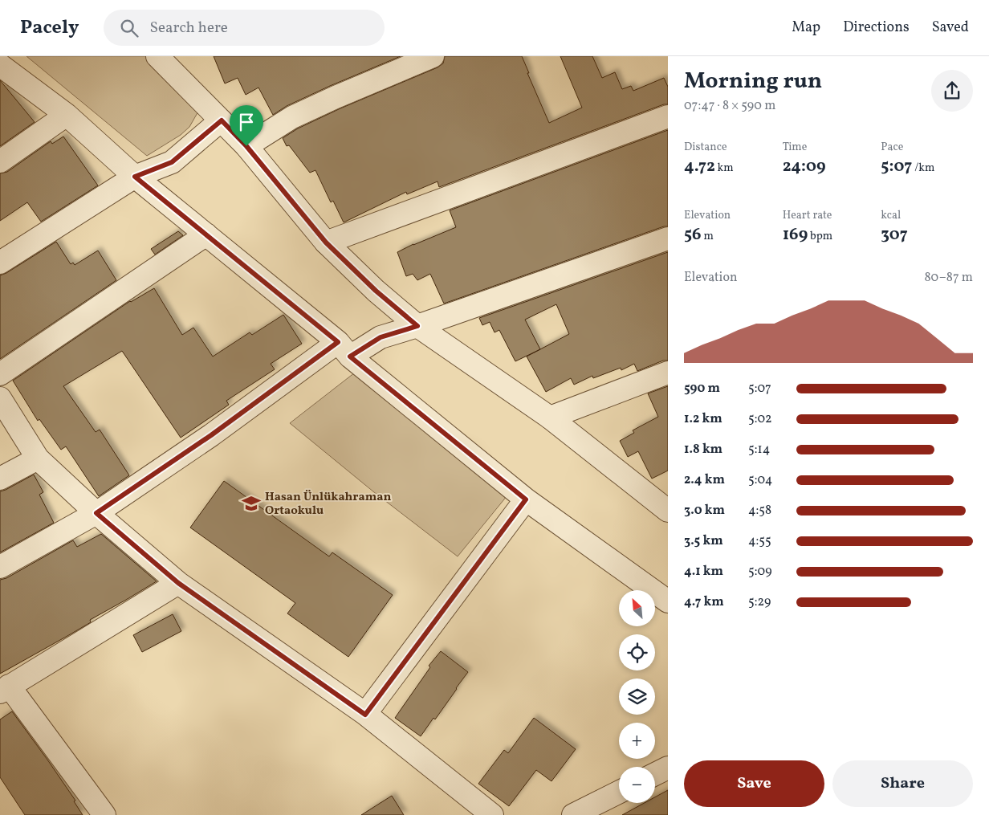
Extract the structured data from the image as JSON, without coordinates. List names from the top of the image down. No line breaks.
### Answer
{"places":{"school or university":["Hasan Ünlükahraman Ortaokulu"]},"north":"top left","page":{"header":"Pacely","search":"Search here","nav":["Map","Directions","Saved"],"heading":["Morning run","07:47 · 8 × 590 m"],"stats":[["Distance","4.72 km"],["Time","24:09"],["Pace","5:07 /km"],["Elevation","56 m"],["Heart rate","169 bpm"],["kcal","307"]],"chart":["Elevation","80–87 m"],"list":[{"name":"590 m","note":"5:07"},{"name":"1.2 km","note":"5:02"},{"name":"1.8 km","note":"5:14"},{"name":"2.4 km","note":"5:04"},{"name":"3.0 km","note":"4:58"},{"name":"3.5 km","note":"4:55"},{"name":"4.1 km","note":"5:09"},{"name":"4.7 km","note":"5:29"}],"map_buttons":["+","−"],"buttons":["Save","Share"]}}
